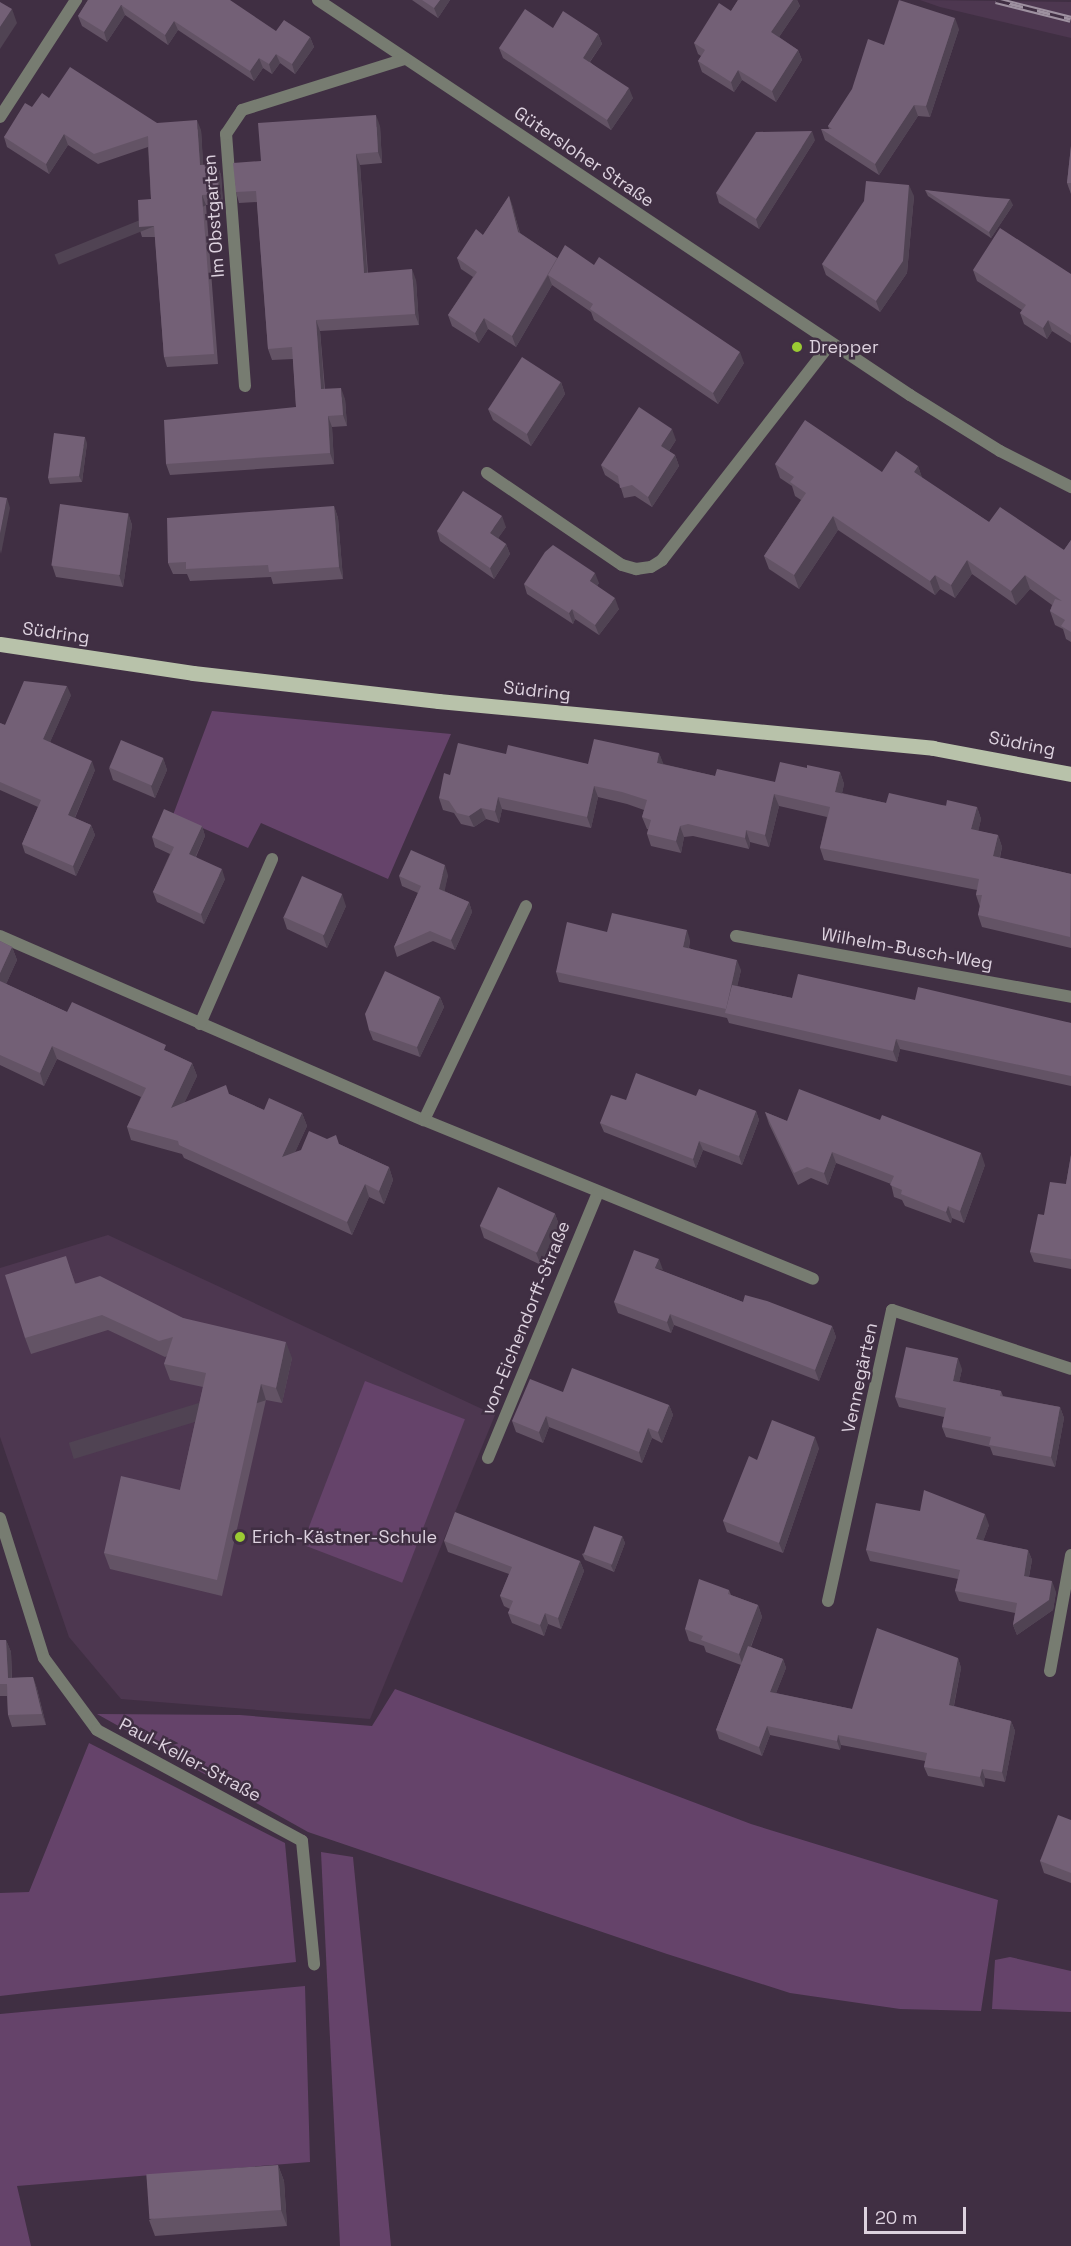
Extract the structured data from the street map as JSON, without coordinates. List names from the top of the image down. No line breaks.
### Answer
{"streets":{"main road":["Südring"],"street":["Gütersloher Straße","Im Obstgarten","Wilhelm-Busch-Weg","von-Eichendorff-Straße","Vennegärten","Paul-Keller-Straße"]},"crossings":[["Gütersloher Straße","Im Obstgarten"]],"places":["Drepper","Erich-Kästner-Schule"],"scale_bar":"20 m"}
